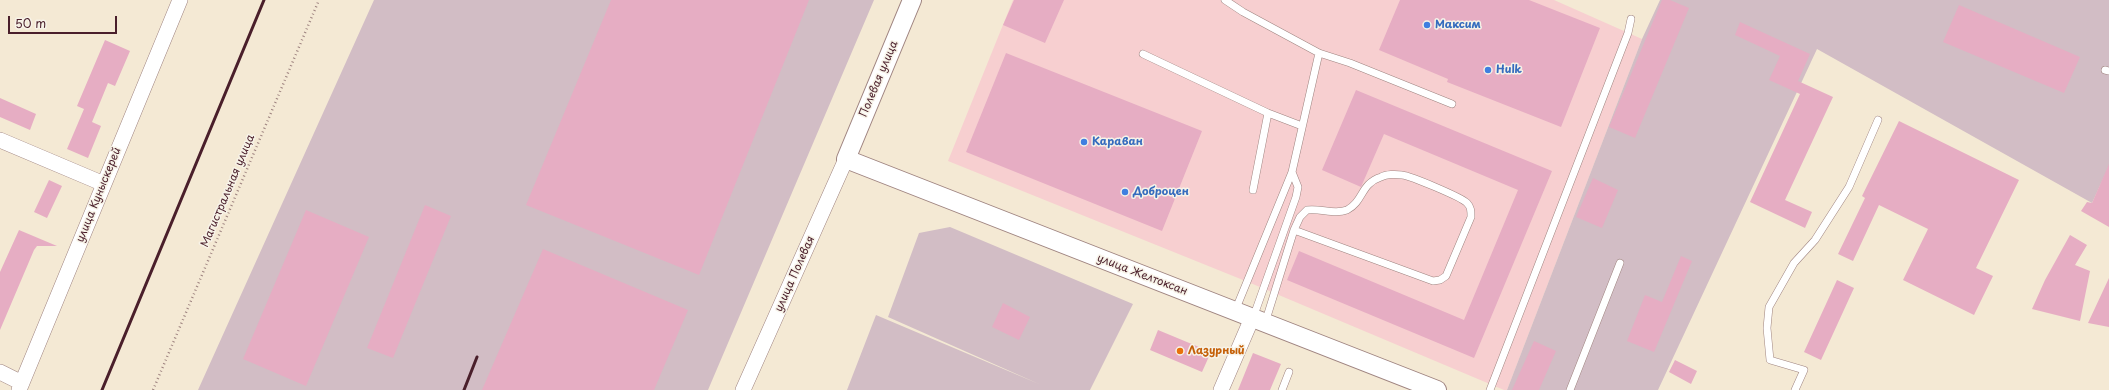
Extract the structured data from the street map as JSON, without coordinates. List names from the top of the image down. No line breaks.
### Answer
{"streets":{"street":["Полевая улица","улица Куныскерей","улица Полевая","улица Желтоксан"],"path":["Магистральная улица"]},"crossings":[["Полевая улица","улица Полевая"],["Полевая улица","улица Желтоксан"],["улица Полевая","улица Желтоксан"]],"places":["Максим","Hulk","Караван","Доброцен","Лазурный"],"scale_bar":"50 m"}
